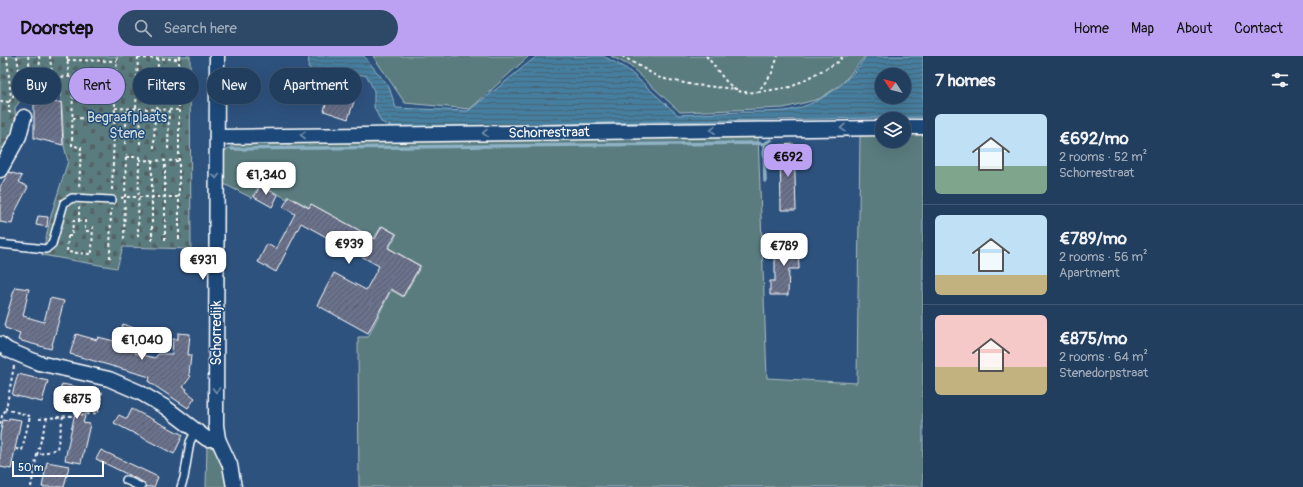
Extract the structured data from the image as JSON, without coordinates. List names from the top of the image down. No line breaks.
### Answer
{"streets":{"street":["Schorrestraat","Schorredijk"]},"crossings":[["Schorrestraat","Schorredijk"]],"one_way":["Schorrestraat","Schorredijk"],"parks":["Begraafplaats Stene"],"scale_bar":"50 m","north":"top left","page":{"header":"Doorstep","search":"Search here","nav":["Home","Map","About","Contact"],"heading":"7 homes","chip":["Buy","Rent","Filters","New","Apartment"],"list":[{"name":"€692/mo","note":"2 rooms · 52 m² · Schorrestraat"},{"name":"€789/mo","note":"2 rooms · 56 m² · Apartment"},{"name":"€875/mo","note":"2 rooms · 64 m² · Stenedorpstraat"}],"price":["€692","€1,340","€939","€789","€931","€1,040","€875"],"scale":"50 m"}}
